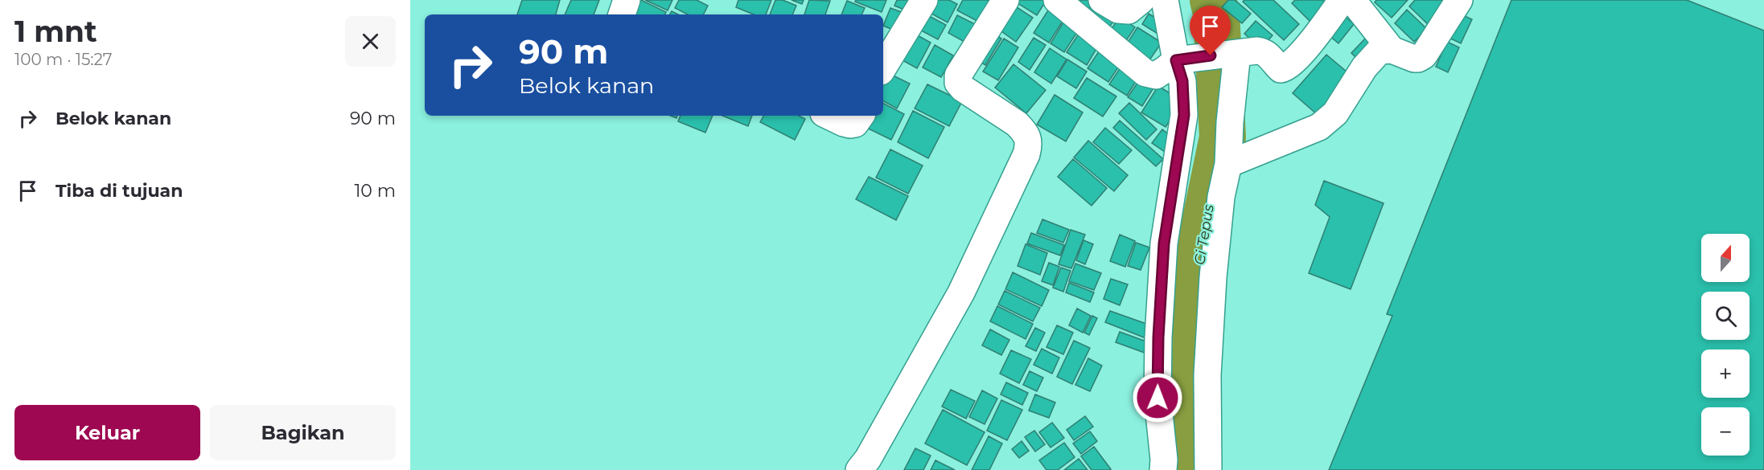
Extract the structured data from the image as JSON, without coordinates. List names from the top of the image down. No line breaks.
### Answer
{"water":["Ci Tepus"],"north":"top","page":{"heading":["1 mnt","100 m · 15:27"],"turn":["90 m","Belok kanan"],"list":[{"name":"Belok kanan","value":"90 m"},{"name":"Tiba di tujuan","value":"10 m"}],"map_buttons":["+","−"],"buttons":["Keluar","Bagikan"]}}
